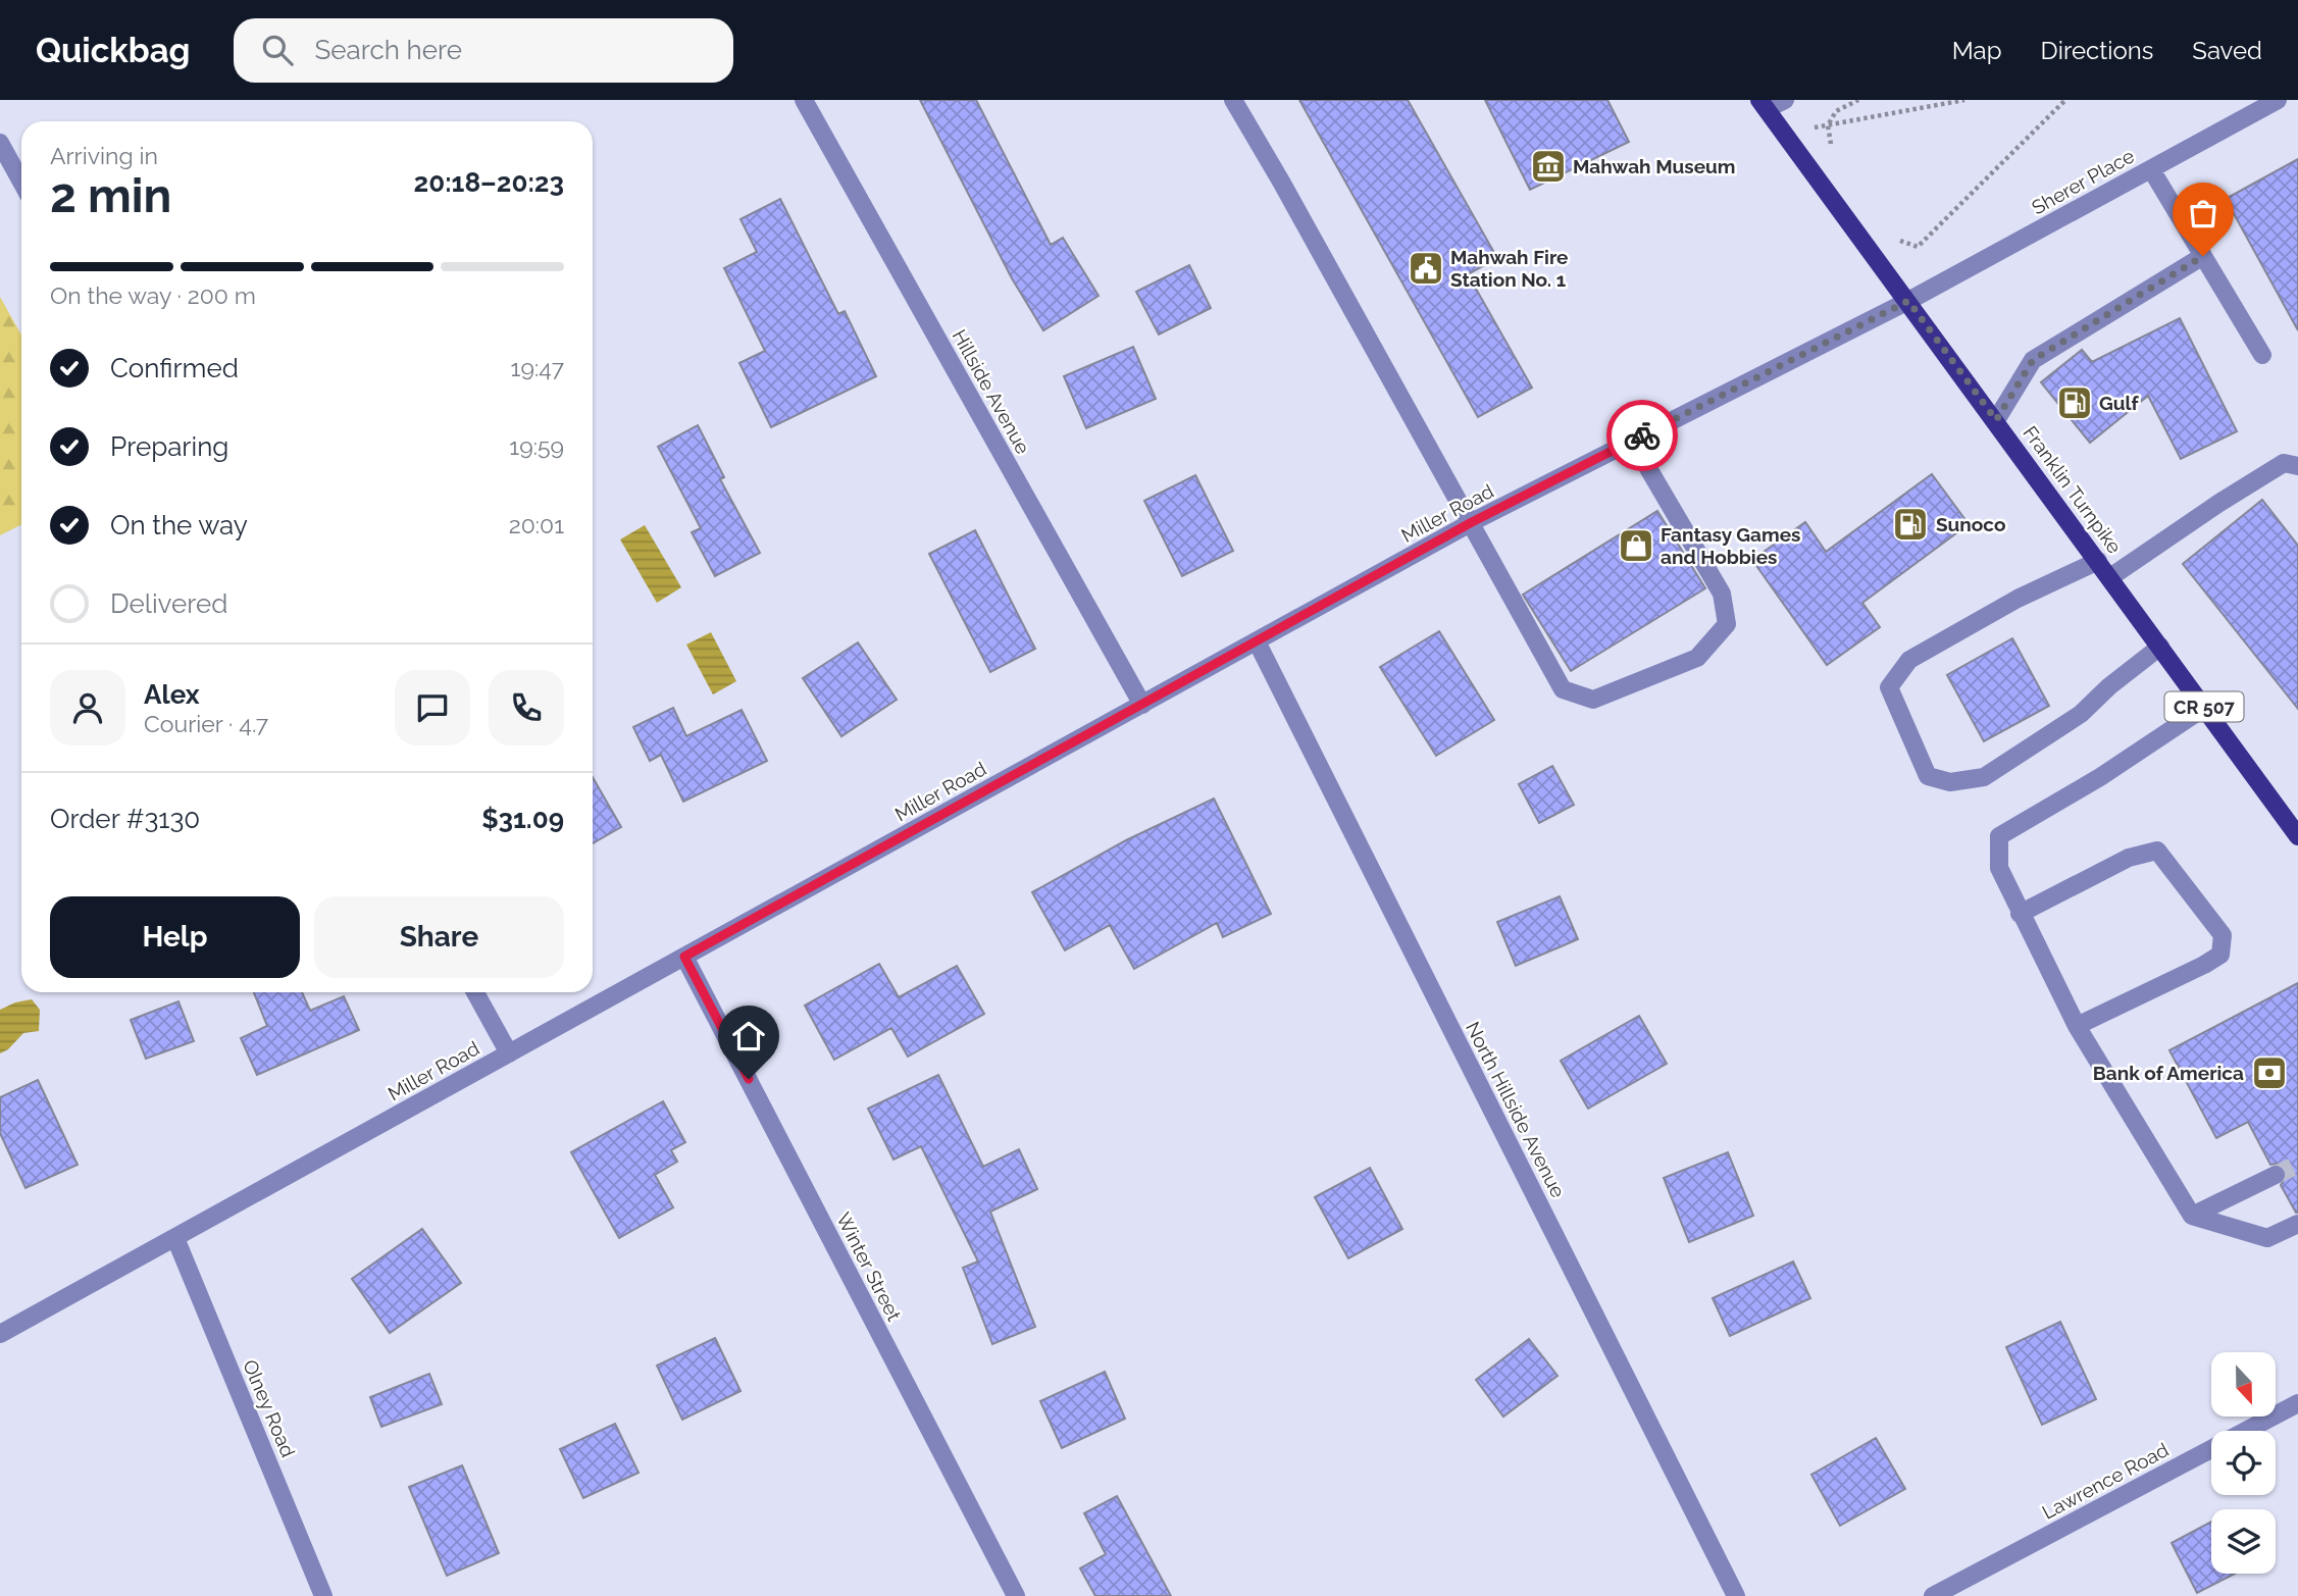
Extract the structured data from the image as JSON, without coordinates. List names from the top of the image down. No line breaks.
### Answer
{"streets":{"main road":["Franklin Turnpike","CR 507"],"street":["Sherer Place","Hillside Avenue","Miller Road","North Hillside Avenue","Winter Street","Olney Road","Lawrence Road"]},"crossings":[["Sherer Place","Franklin Turnpike"],["Sherer Place","Miller Road"],["Hillside Avenue","Miller Road"],["Franklin Turnpike","Miller Road"],["Miller Road","North Hillside Avenue"],["Miller Road","Winter Street"],["Miller Road","Olney Road"]],"places":{"museum":["Mahwah Museum"],"public building":["Mahwah Fire Station No. 1"],"fuel station":["Gulf","Sunoco"],"shop":["Fantasy Games and Hobbies"],"bank":["Bank of America"]},"north":"bottom","page":{"header":"Quickbag","search":"Search here","nav":["Map","Directions","Saved"],"heading":["2 min","Arriving in","20:18–20:23"],"panel":["Alex","Courier · 4.7","Order #3130","$31.09"],"bar":"On the way · 200 m","list":[["Confirmed","19:47"],["Preparing","19:59"],["On the way","20:01"],"Delivered"],"buttons":["Help","Share"]}}
